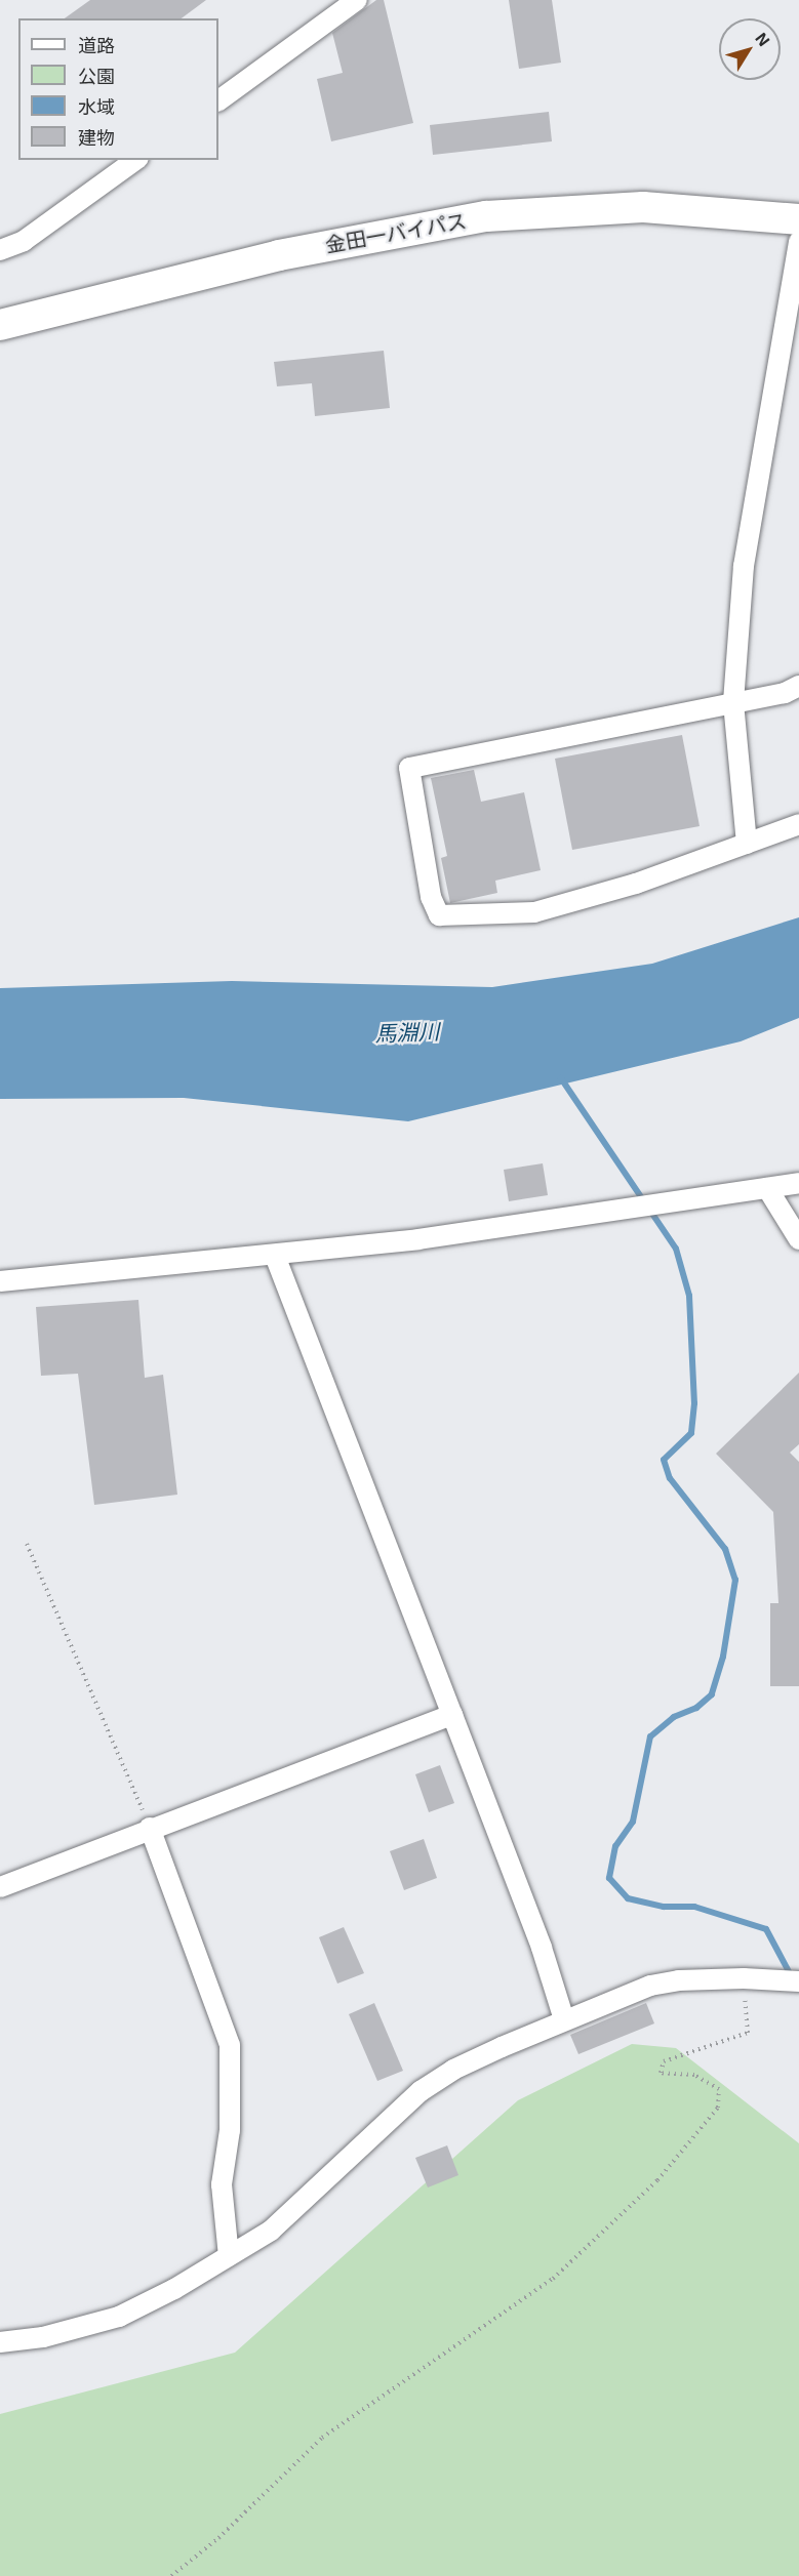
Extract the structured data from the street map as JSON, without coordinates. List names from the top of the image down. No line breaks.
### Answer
{"streets":{"highway":["金田一バイパス"]},"water":["馬淵川"],"legend":["道路","公園","水域","建物"],"north":"top right"}
